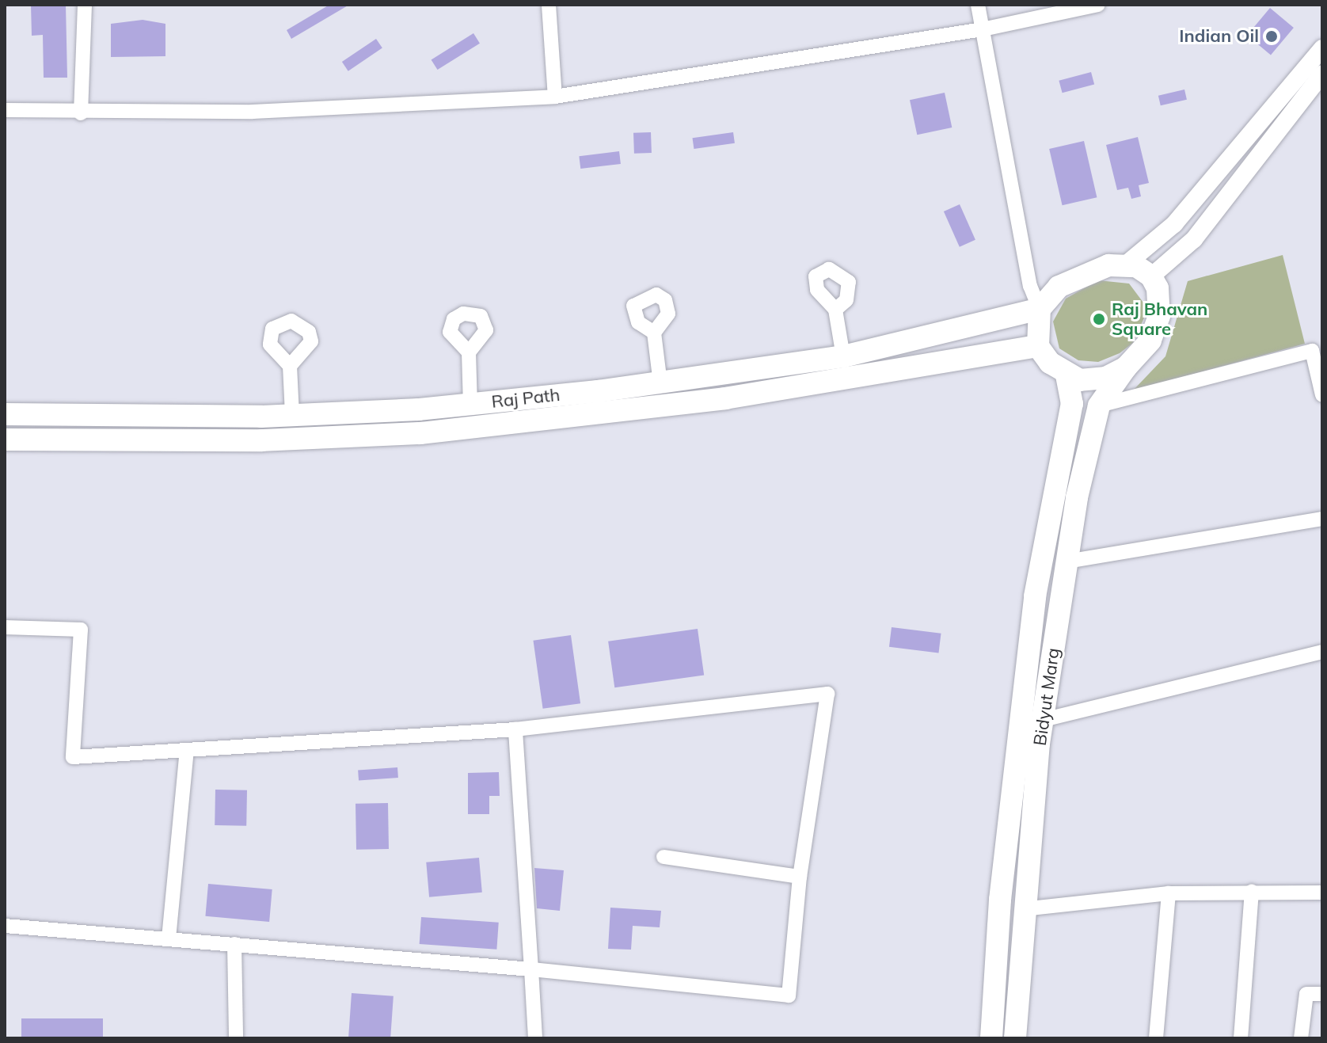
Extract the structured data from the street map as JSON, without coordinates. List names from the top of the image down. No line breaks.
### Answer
{"streets":{"main road":["Raj Path","Bidyut Marg"]},"crossings":[["Raj Path","Bidyut Marg"]],"places":["Indian Oil","Raj Bhavan Square"]}
